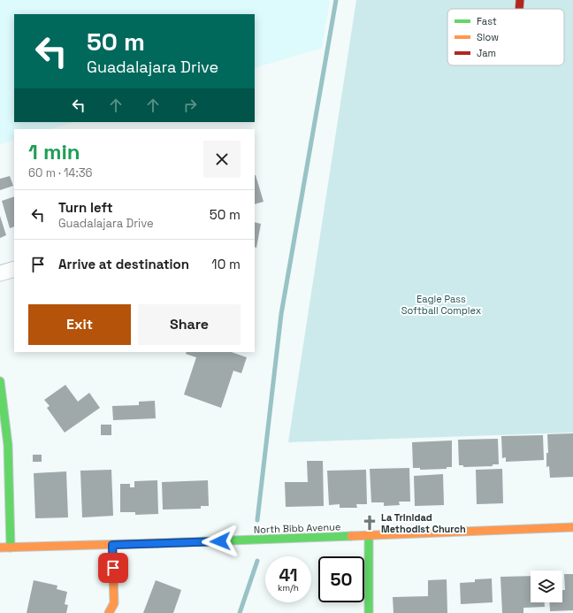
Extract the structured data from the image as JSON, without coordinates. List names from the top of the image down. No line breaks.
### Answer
{"streets":{"main road":["North Bibb Avenue"]},"parks":["Eagle Pass Softball Complex"],"places":{"church":["La Trinidad Methodist Church"]},"legend":["Fast","Slow","Jam"],"page":{"turn":["50 m","Guadalajara Drive"],"heading":["1 min","60 m · 14:36"],"list":[{"name":"Turn left","note":"Guadalajara Drive","value":"50 m"},{"name":"Arrive at destination","value":"10 m"}],"buttons":["Exit","Share"],"speed":"41 km/h","limit":"50"}}
